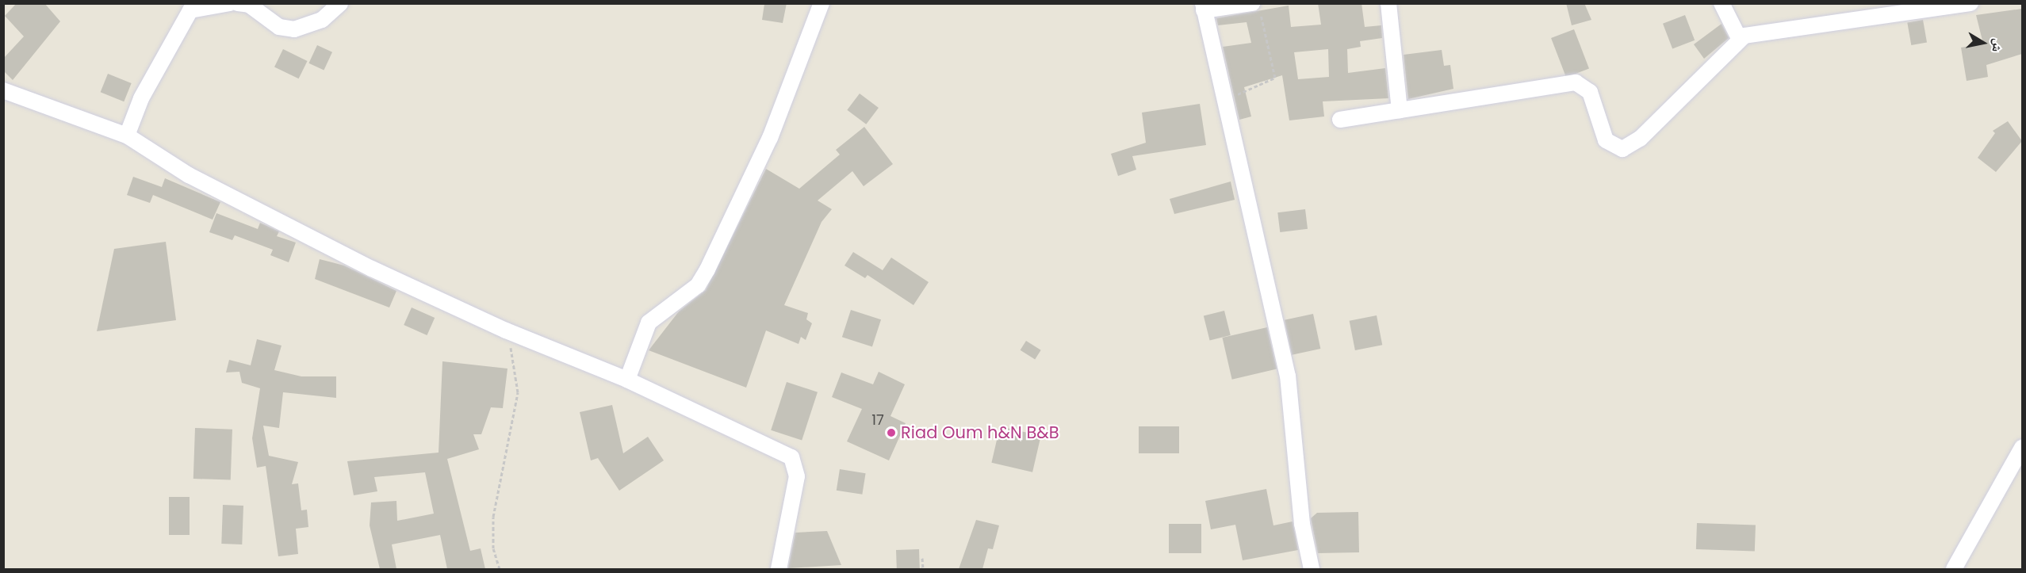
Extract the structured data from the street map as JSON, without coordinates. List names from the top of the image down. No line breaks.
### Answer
{"places":["Riad Oum h&N B&B"],"house_numbers":["17"],"north":"right"}
